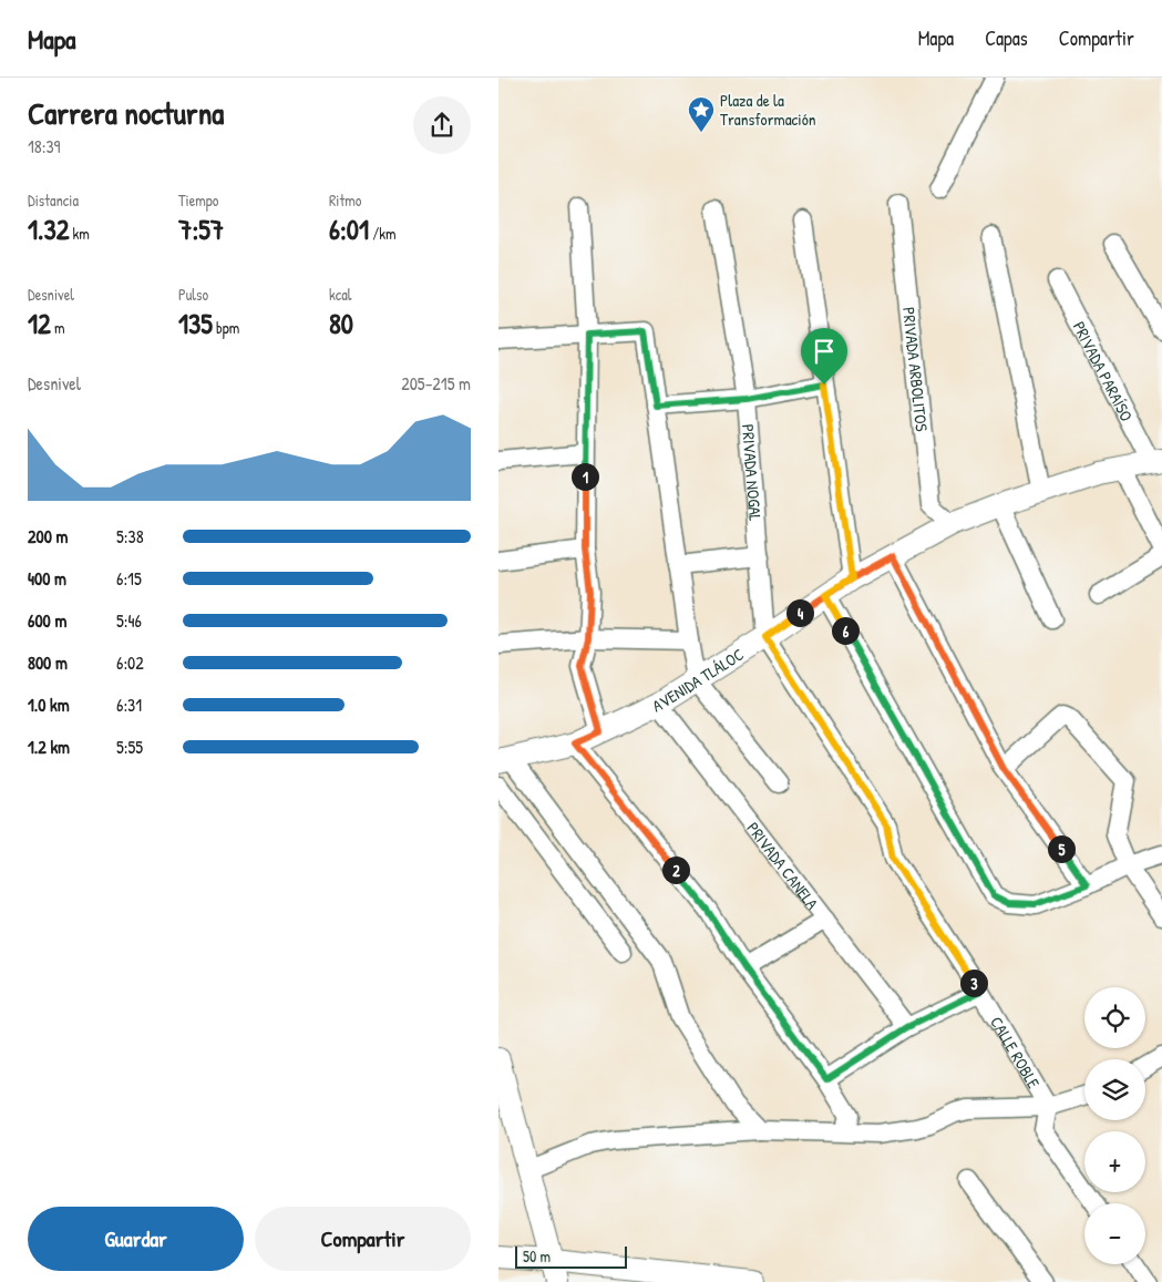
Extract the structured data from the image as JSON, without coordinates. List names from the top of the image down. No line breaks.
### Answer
{"streets":{"main road":["AVENIDA TLÁLOC"],"street":["PRIVADA ARBOLITOS","PRIVADA PARAÍSO","PRIVADA NOGAL","PRIVADA CANELA","CALLE ROBLE"]},"crossings":[["PRIVADA ARBOLITOS","AVENIDA TLÁLOC"],["PRIVADA PARAÍSO","AVENIDA TLÁLOC"],["PRIVADA NOGAL","AVENIDA TLÁLOC"],["PRIVADA NOGAL","CALLE ROBLE"],["AVENIDA TLÁLOC","PRIVADA CANELA"],["AVENIDA TLÁLOC","CALLE ROBLE"]],"places":{"place":["Plaza de la Transformación"]},"scale_bar":"50 m","page":{"header":"Mapa","nav":["Mapa","Capas","Compartir"],"heading":["Carrera nocturna","18:39"],"stats":[["Distancia","1.32 km"],["Tiempo","7:57"],["Ritmo","6:01 /km"],["Desnivel","12 m"],["Pulso","135 bpm"],["kcal","80"]],"chart":["Desnivel","205–215 m"],"pins":["1","4","6","5","2","3"],"list":[{"name":"200 m","note":"5:38"},{"name":"400 m","note":"6:15"},{"name":"600 m","note":"5:46"},{"name":"800 m","note":"6:02"},{"name":"1.0 km","note":"6:31"},{"name":"1.2 km","note":"5:55"}],"map_buttons":["+","−"],"buttons":["Guardar","Compartir"],"scale":"50 m"}}
